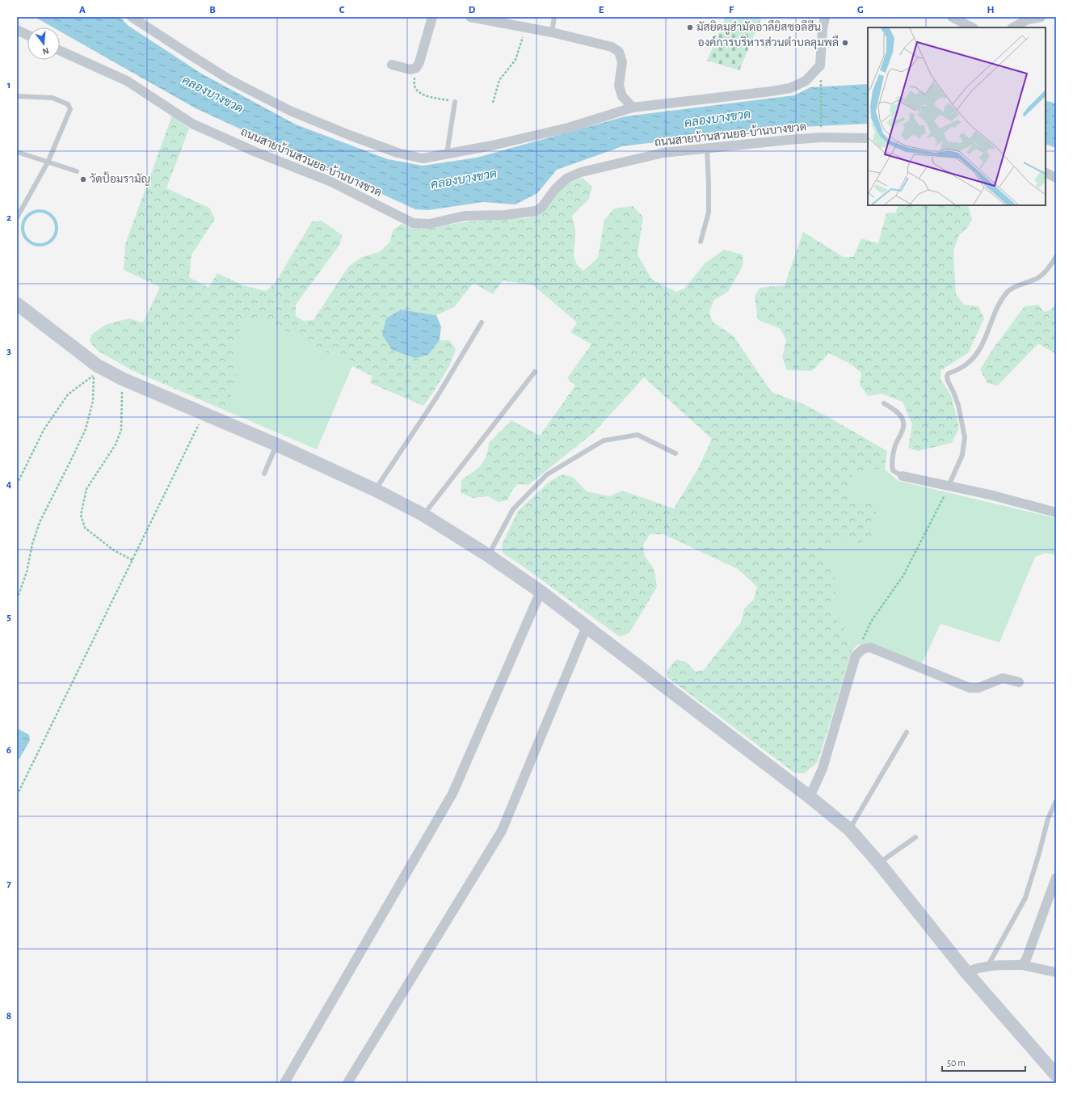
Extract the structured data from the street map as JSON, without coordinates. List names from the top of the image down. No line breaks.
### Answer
{"streets":{"street":["ถนนสายบ้านสวนยอ-บ้านบางขวด"]},"water":["คลองบางขวด"],"places":["มัสยิดมูฮำมัดอาลียิสซอลีฮีน","องค์การบริหารส่วนตำบลลุมพลี","วัดป้อมรามัญ"],"scale_bar":"50 m","north":"bottom","grid":{"columns":["A","B","C","D","E","F","G","H"],"rows":["1","2","3","4","5","6","7","8"]}}
